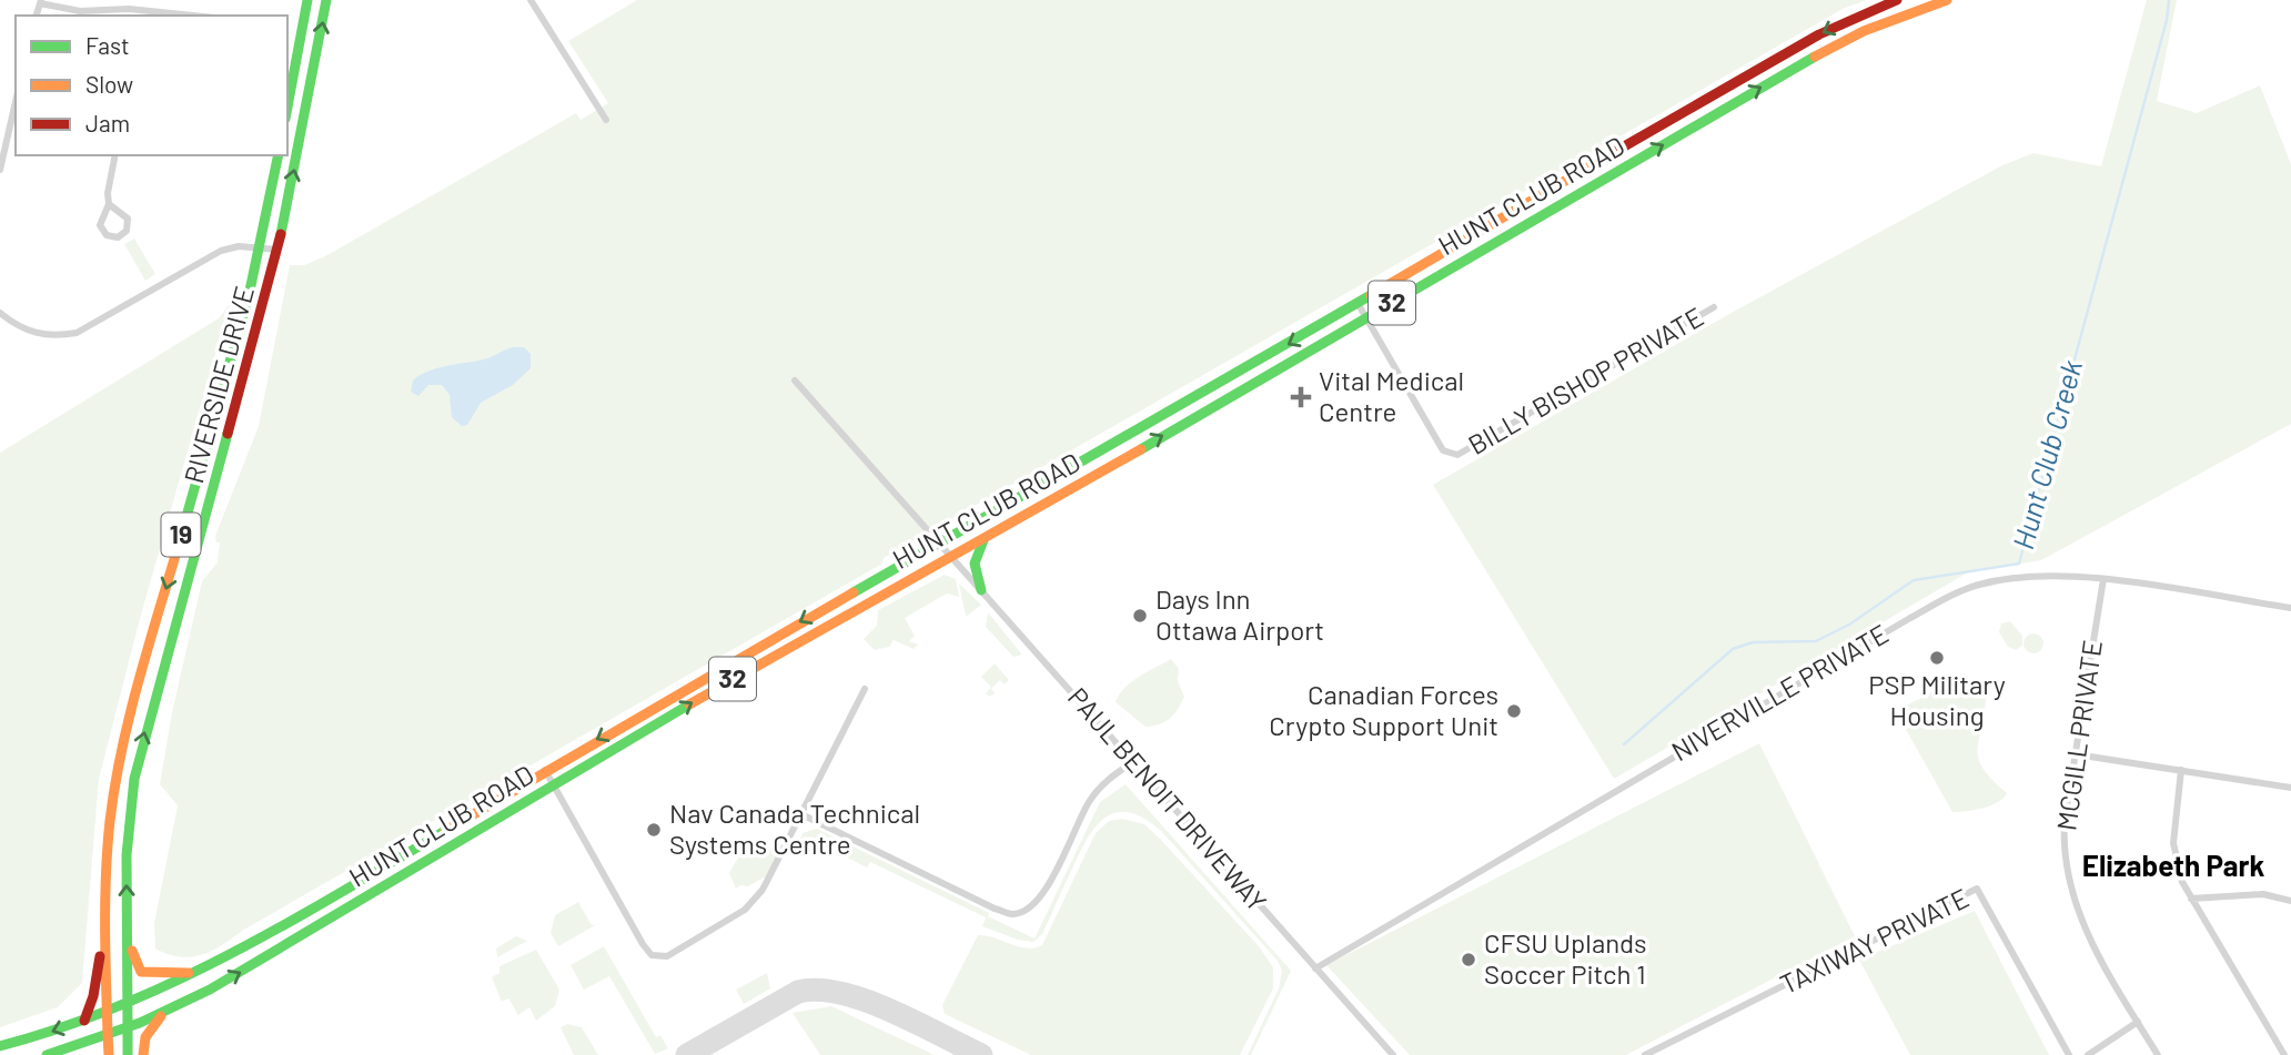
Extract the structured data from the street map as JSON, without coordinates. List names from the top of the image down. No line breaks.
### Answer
{"streets":{"main road":["HUNT CLUB ROAD","32","RIVERSIDE DRIVE","19"],"street":["BILLY BISHOP PRIVATE","NIVERVILLE PRIVATE","MCGILL PRIVATE","PAUL BENOIT DRIVEWAY","TAXIWAY PRIVATE"]},"crossings":[["HUNT CLUB ROAD","BILLY BISHOP PRIVATE"],["HUNT CLUB ROAD","RIVERSIDE DRIVE"],["HUNT CLUB ROAD","PAUL BENOIT DRIVEWAY"],["NIVERVILLE PRIVATE","MCGILL PRIVATE"],["NIVERVILLE PRIVATE","PAUL BENOIT DRIVEWAY"]],"districts":["Elizabeth Park"],"water":["Hunt Club Creek"],"places":{"health":["Vital Medical Centre"],"other":["Days Inn Ottawa Airport","PSP Military Housing","Canadian Forces Crypto Support Unit","Nav Canada Technical Systems Centre","CFSU Uplands Soccer Pitch 1"]},"legend":["Fast","Slow","Jam"]}
